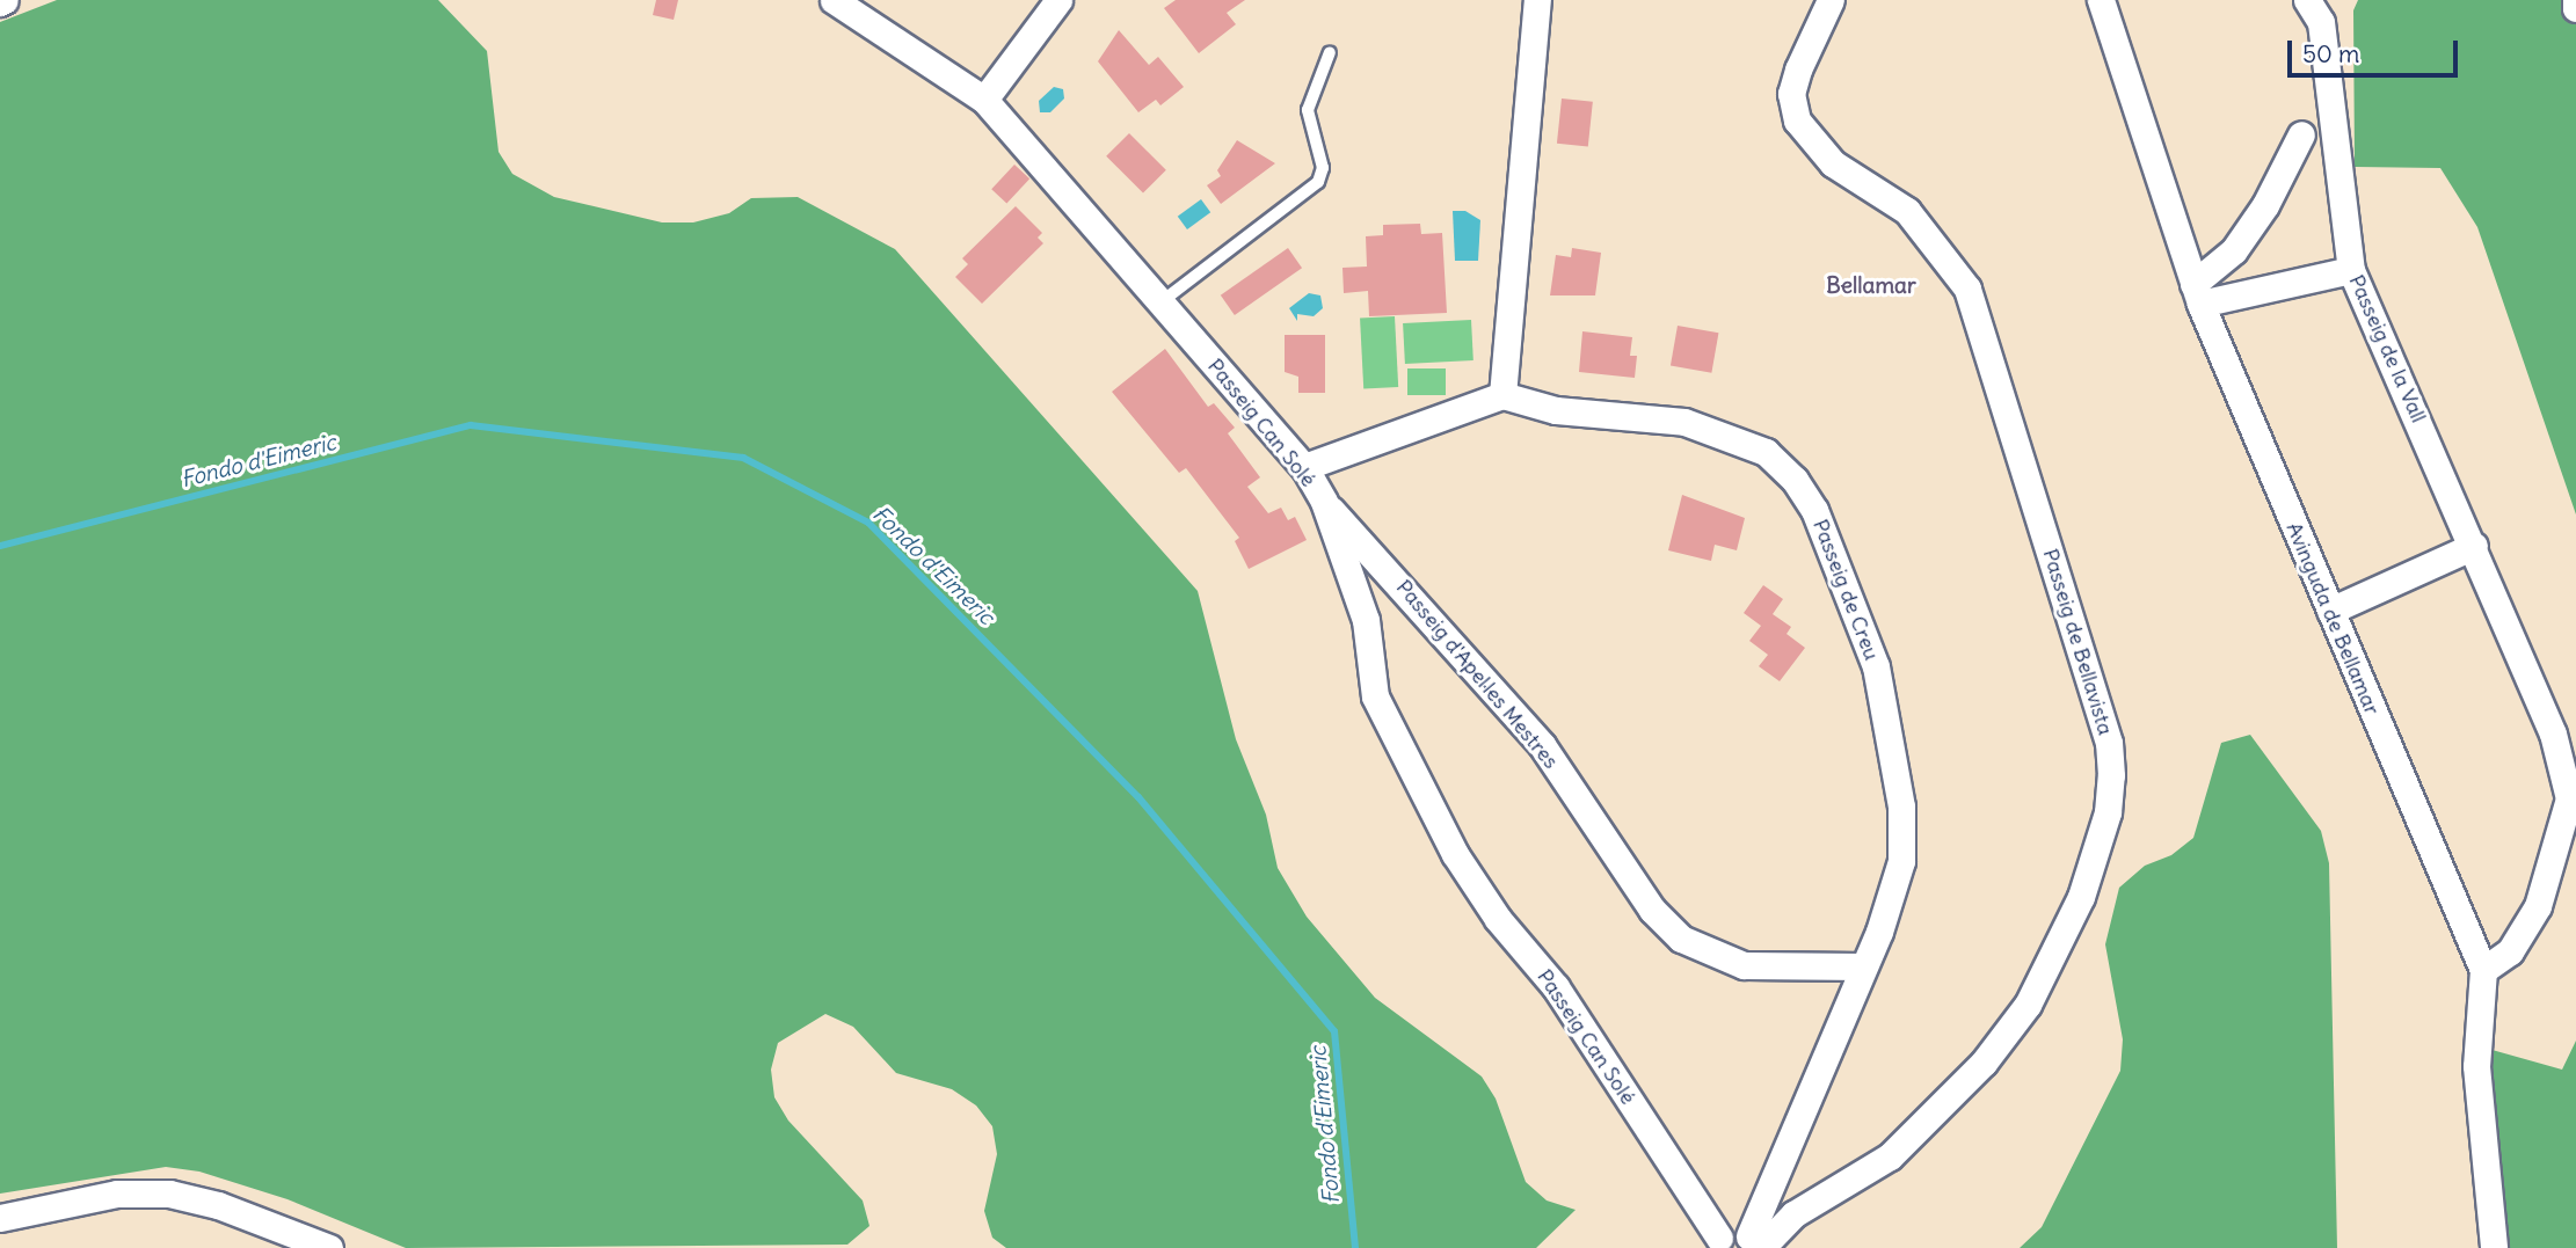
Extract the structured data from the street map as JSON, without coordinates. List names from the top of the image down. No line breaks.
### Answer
{"streets":{"street":["Passeig de la Vall","Passeig Can Solé","Passeig de Creu","Avinguda de Bellamar","Passeig de Bellavista","Passeig d'Apel·les Mestres"]},"crossings":[["Passeig de la Vall","Avinguda de Bellamar"],["Passeig Can Solé","Passeig d'Apel·les Mestres"],["Passeig de Creu","Passeig de Bellavista"],["Passeig de Creu","Passeig d'Apel·les Mestres"]],"districts":["Bellamar"],"water":["Fondo d'Eimeric"],"scale_bar":"50 m"}
